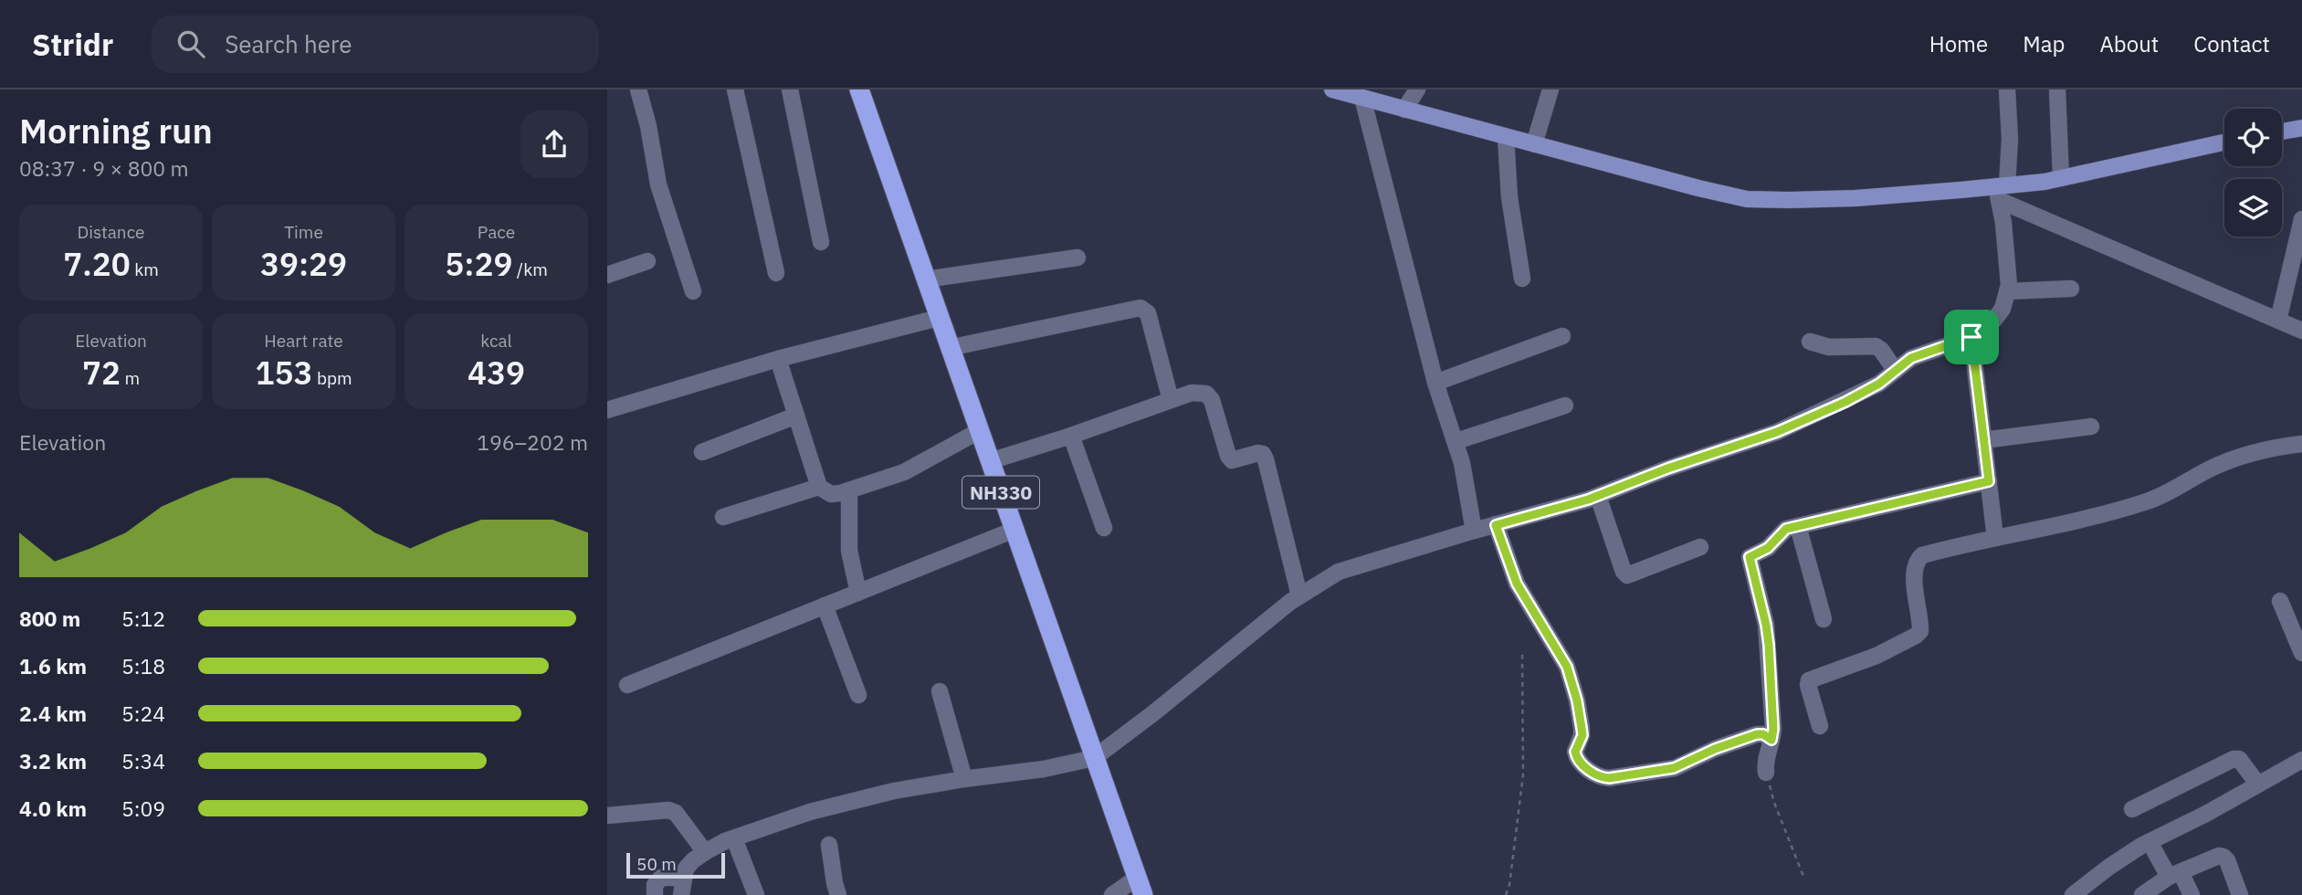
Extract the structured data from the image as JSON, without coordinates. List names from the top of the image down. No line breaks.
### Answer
{"streets":{"highway":["NH330"]},"scale_bar":"50 m","page":{"header":"Stridr","search":"Search here","nav":["Home","Map","About","Contact"],"heading":["Morning run","08:37 · 9 × 800 m"],"stats":[["Distance","7.20 km"],["Time","39:29"],["Pace","5:29 /km"],["Elevation","72 m"],["Heart rate","153 bpm"],["kcal","439"]],"chart":["Elevation","196–202 m"],"list":[{"name":"800 m","note":"5:12"},{"name":"1.6 km","note":"5:18"},{"name":"2.4 km","note":"5:24"},{"name":"3.2 km","note":"5:34"},{"name":"4.0 km","note":"5:09"}],"scale":"50 m"}}
